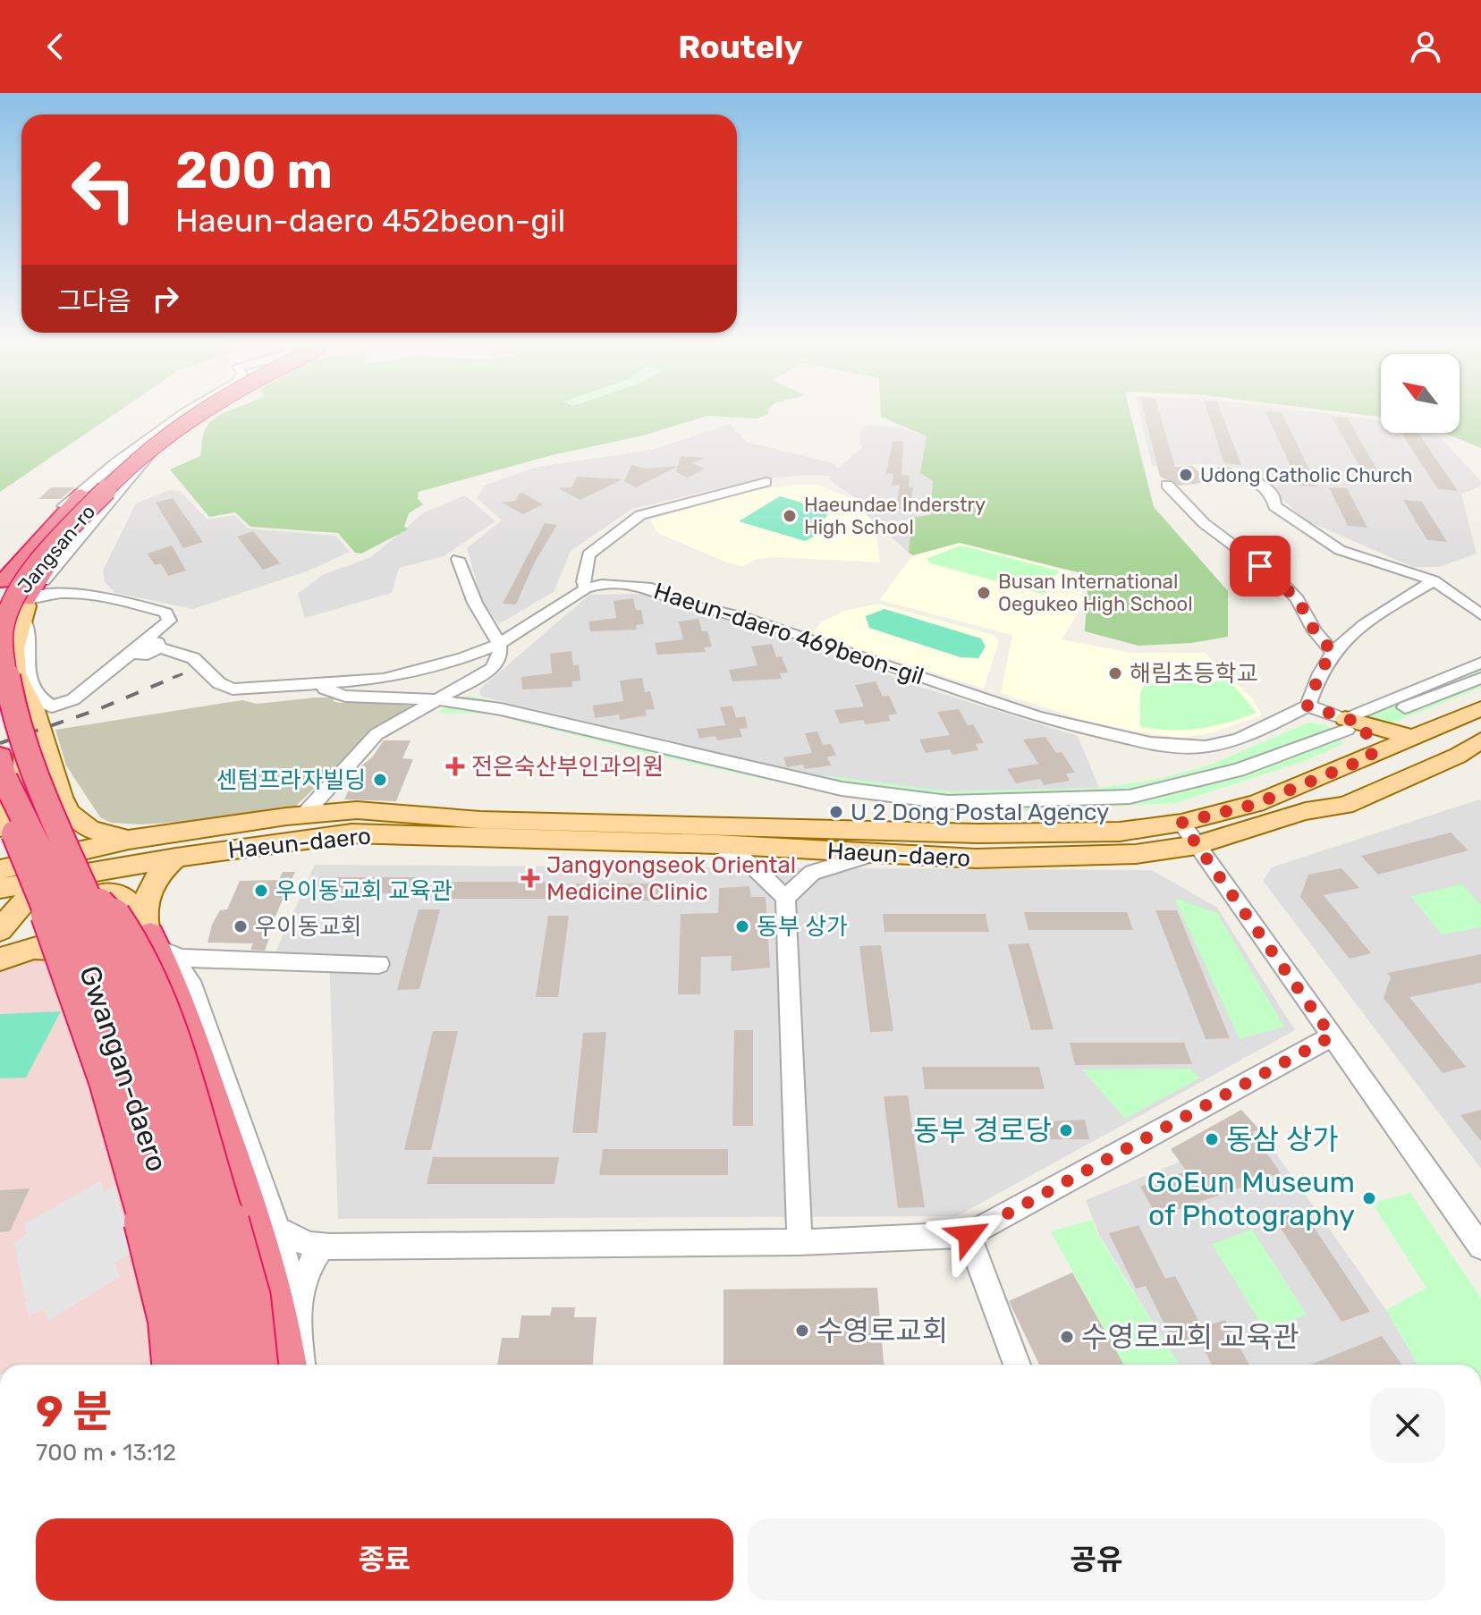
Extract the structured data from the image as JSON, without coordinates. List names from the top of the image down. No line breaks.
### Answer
{"streets":{"highway":["Jangsan-ro","Gwangan-daero"],"main road":["Haeun-daero"],"street":["Haeun-daero 469beon-gil"]},"crossings":[["Jangsan-ro","Haeun-daero 469beon-gil"],["Jangsan-ro","Gwangan-daero"],["Haeun-daero 469beon-gil","Haeun-daero"]],"places":{"other":["Udong Catholic Church","Haeundae Inderstry High School","Busan International Oegukeo High School","해림초등학교","센텀프라자빌딩","U 2 Dong Postal Agency","우이동교회 교육관","우이동교회","동부 상가","동부 경로당","동삼 상가","GoEun Museum of Photography","수영로교회","수영로교회 교육관"],"health":["전은숙산부인과의원","Jangyongseok Oriental Medicine Clinic"]},"north":"top left","page":{"header":"Routely","turn":["200 m","Haeun-daero 452beon-gil"],"then":"그다음","heading":["9 분","700 m · 13:12"],"buttons":["종료","공유"]}}
